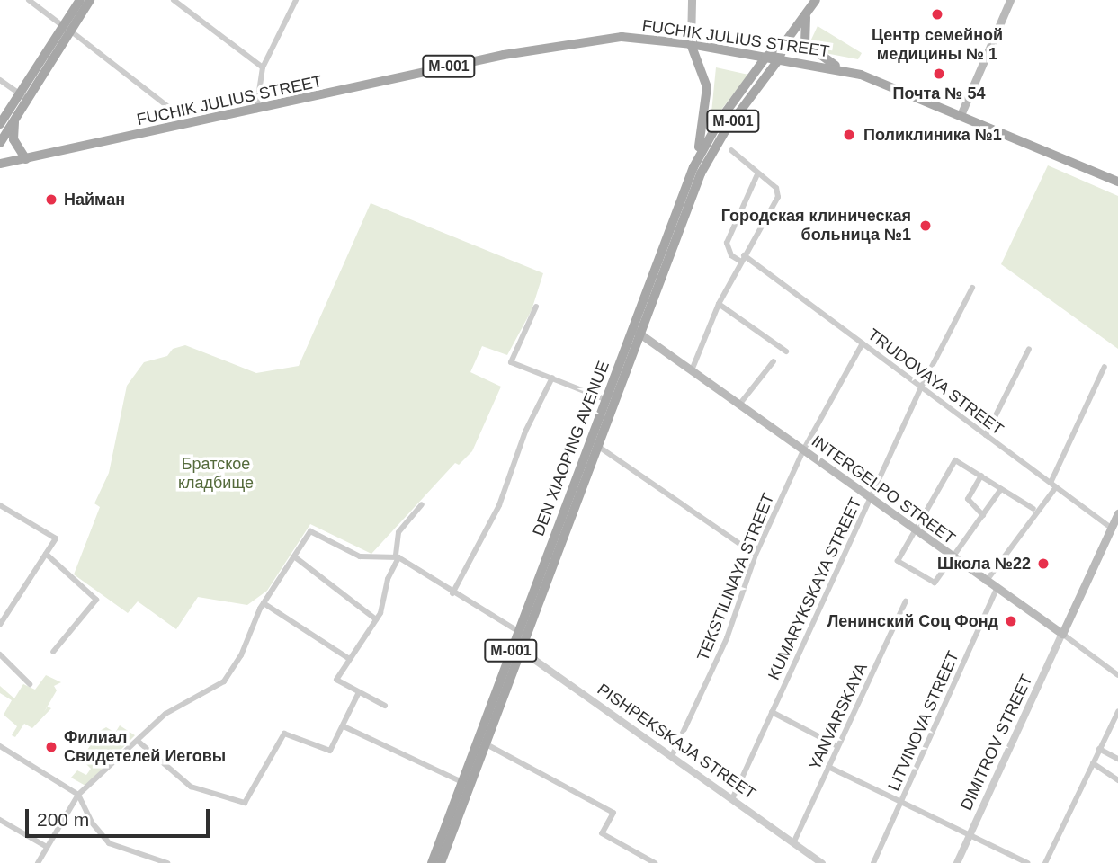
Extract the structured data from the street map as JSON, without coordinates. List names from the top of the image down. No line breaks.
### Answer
{"streets":{"main road":["FUCHIK JULIUS STREET","М-001","M-001","DEN XIAOPING AVENUE","INTERGELPO STREET"],"street":["TRUDOVAYA STREET","TEKSTILINAYA STREET","KUMARYKSKAYA STREET","YANVARSKAYA","LITVINOVA STREET","PISHPEKSKAJA STREET","DIMITROV STREET"]},"crossings":[["FUCHIK JULIUS STREET","DEN XIAOPING AVENUE"],["TRUDOVAYA STREET","TEKSTILINAYA STREET"],["TRUDOVAYA STREET","KUMARYKSKAYA STREET"],["DEN XIAOPING AVENUE","INTERGELPO STREET"],["DEN XIAOPING AVENUE","PISHPEKSKAJA STREET"],["INTERGELPO STREET","TEKSTILINAYA STREET"],["INTERGELPO STREET","KUMARYKSKAYA STREET"],["INTERGELPO STREET","LITVINOVA STREET"],["INTERGELPO STREET","DIMITROV STREET"],["TEKSTILINAYA STREET","PISHPEKSKAJA STREET"],["KUMARYKSKAYA STREET","PISHPEKSKAJA STREET"],["YANVARSKAYA","PISHPEKSKAJA STREET"]],"parks":["Братское кладбище"],"places":["Центр семейной медицины № 1","Почта № 54","Поликлиника №1","Найман","Городская клиническая больница №1","Школа №22","Ленинский Соц Фонд","Филиал Свидетелей Иеговы"],"scale_bar":"200 m"}
